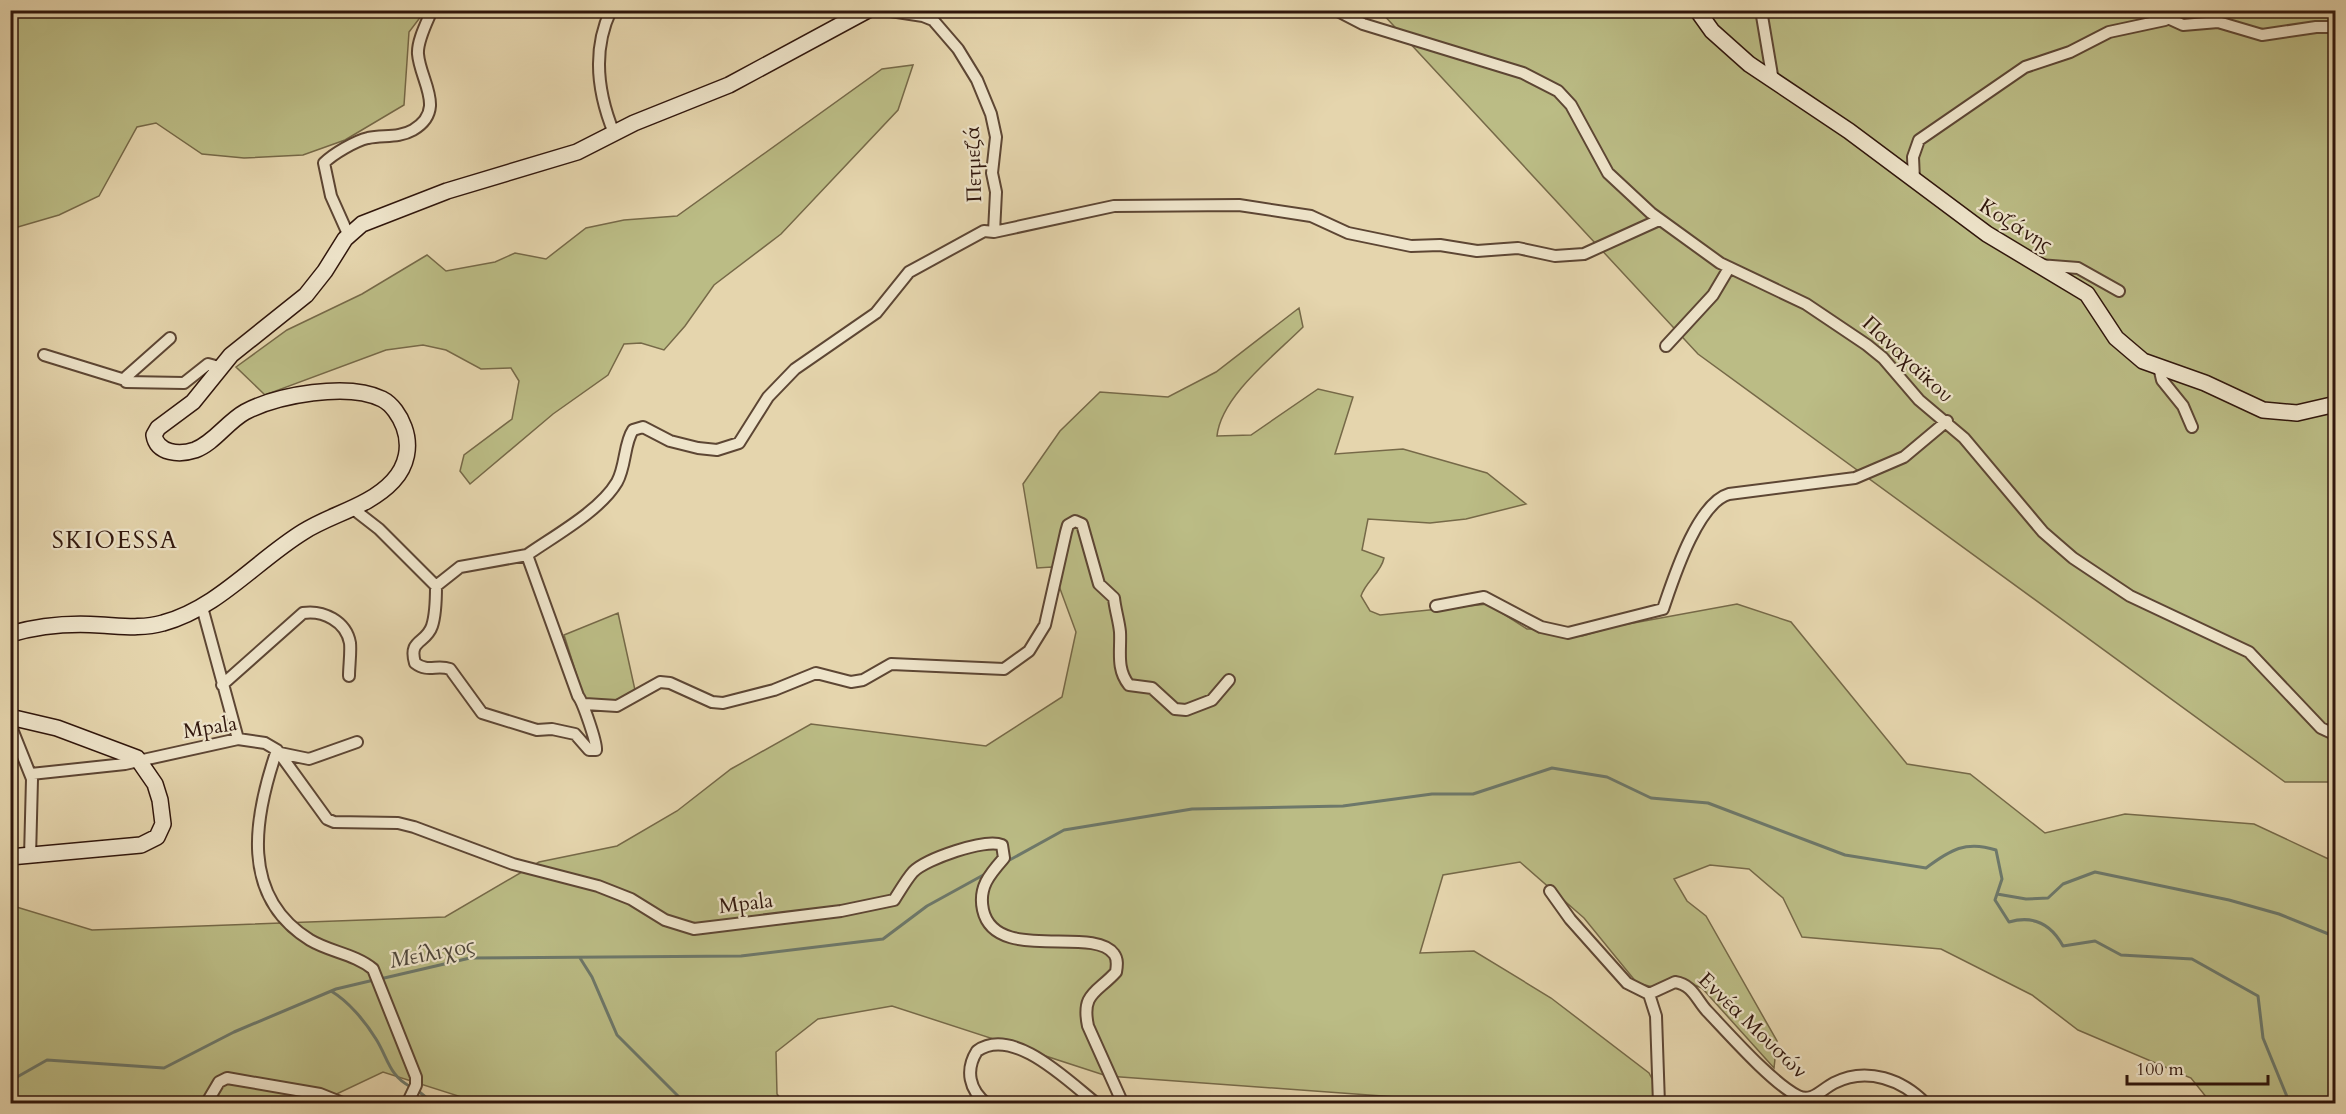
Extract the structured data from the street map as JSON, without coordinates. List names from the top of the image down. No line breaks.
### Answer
{"streets":{"street":["Πετμεζά","Κοζάνης","Παναχαϊκου","Mpala","Εννέα Μουσών"]},"districts":["SKIOESSA"],"water":["Μείλιχος"],"scale_bar":"100 m"}
